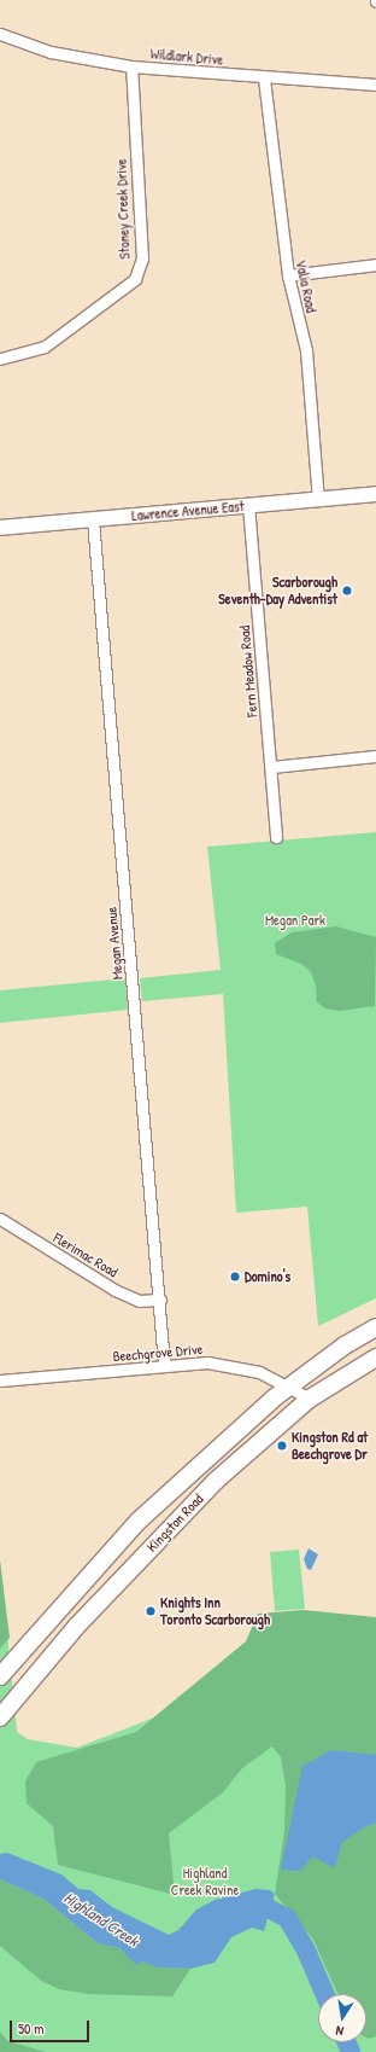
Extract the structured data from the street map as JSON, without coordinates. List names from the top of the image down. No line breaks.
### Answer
{"streets":{"main road":["Lawrence Avenue East","Kingston Road"],"street":["Wildlark Drive","Stoney Creek Drive","Valia Road","Fern Meadow Road","Megan Avenue","Flerimac Road","Beechgrove Drive"]},"crossings":[["Wildlark Drive","Stoney Creek Drive"],["Wildlark Drive","Valia Road"],["Valia Road","Lawrence Avenue East"],["Lawrence Avenue East","Fern Meadow Road"],["Lawrence Avenue East","Megan Avenue"],["Megan Avenue","Flerimac Road"],["Megan Avenue","Beechgrove Drive"],["Beechgrove Drive","Kingston Road"]],"water":["Highland Creek"],"parks":["Megan Park","Highland Creek Ravine"],"places":["Scarborough Seventh-Day Adventist","Domino's","Kingston Rd at Beechgrove Dr","Knights Inn Toronto Scarborough"],"scale_bar":"50 m","north":"bottom"}
